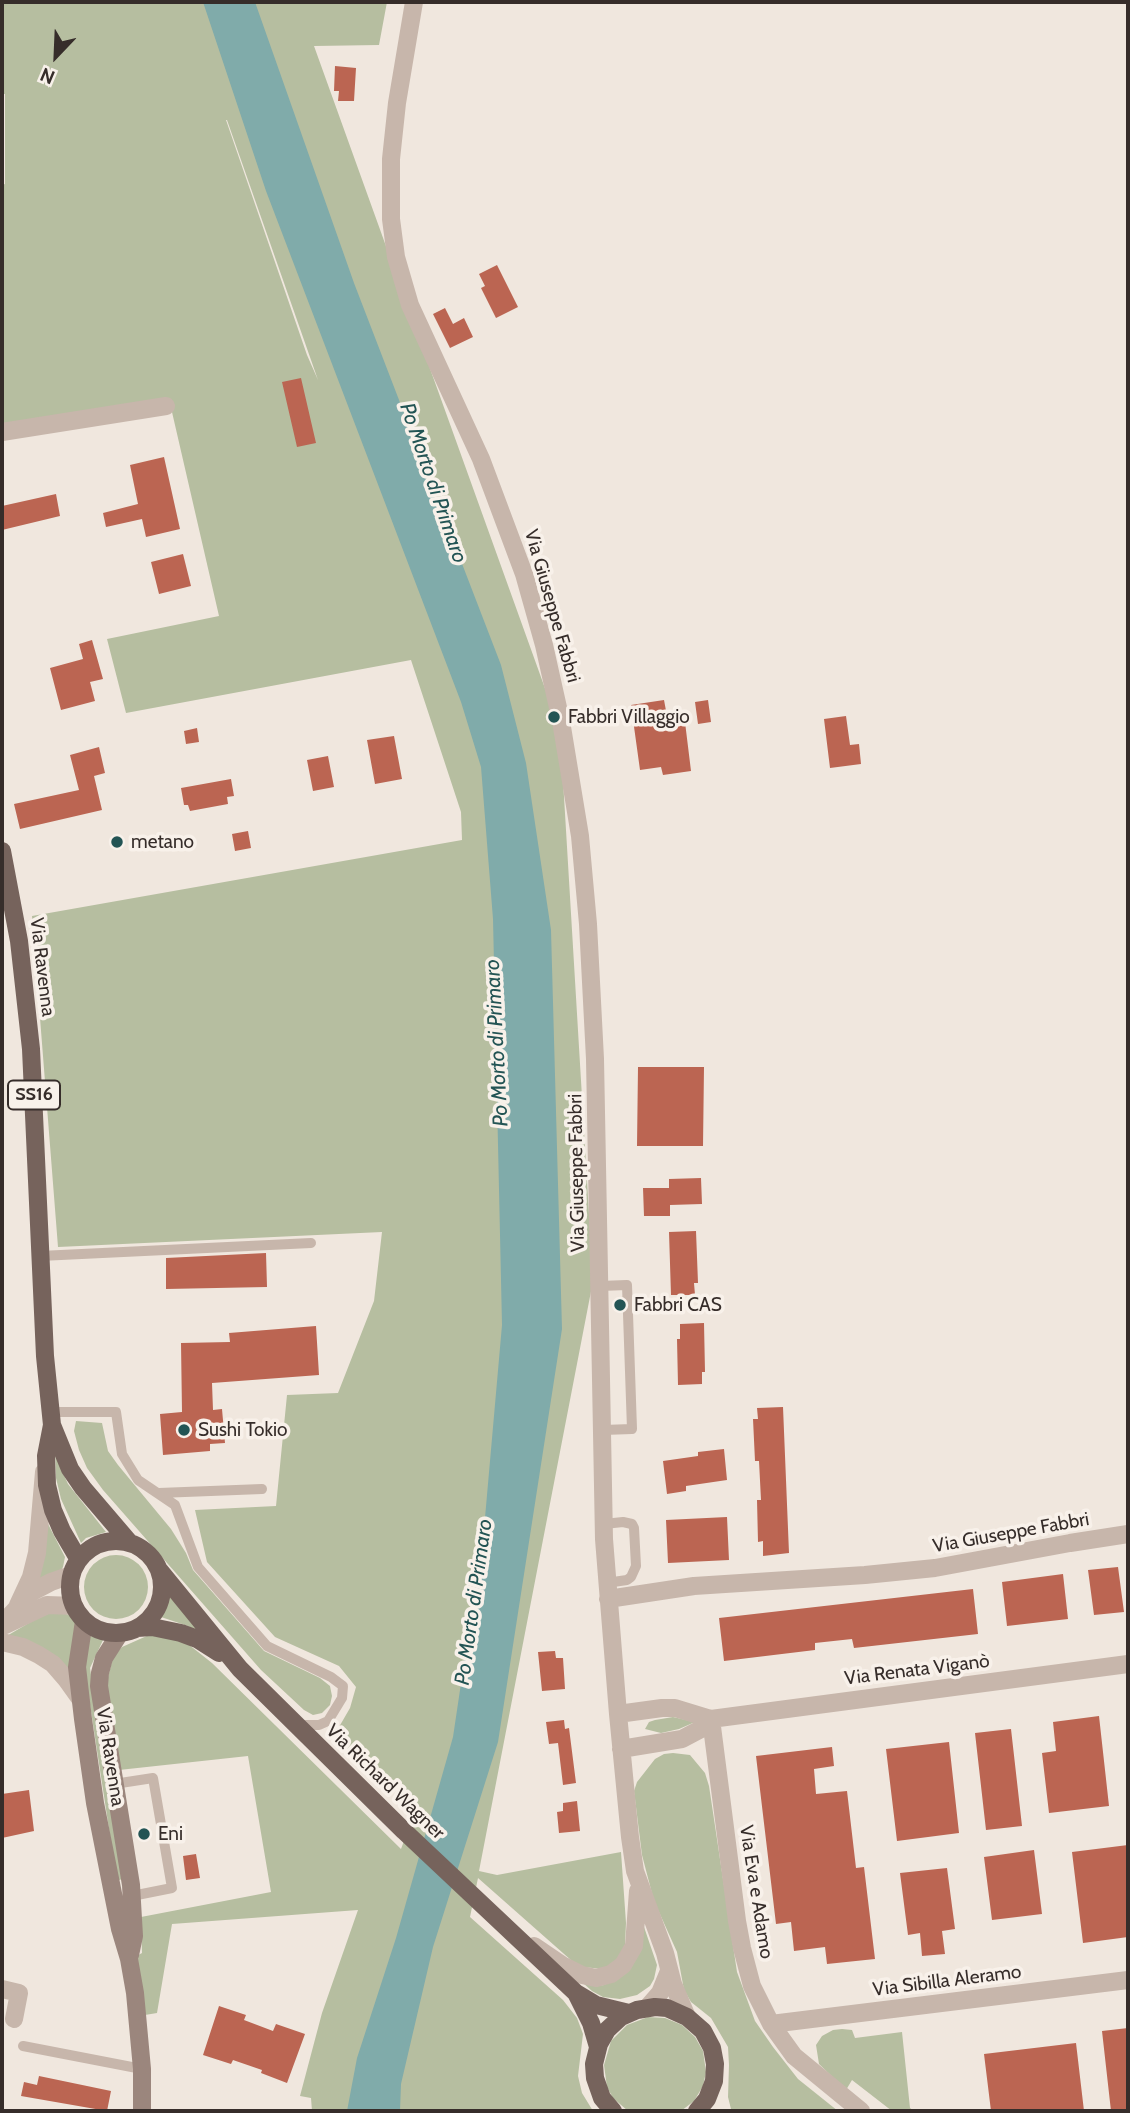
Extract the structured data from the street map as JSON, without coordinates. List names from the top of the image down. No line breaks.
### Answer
{"streets":{"main road":["Via Ravenna","SS16","Via Richard Wagner"],"street":["Via Giuseppe Fabbri","Via Renata Viganò","Via Eva e Adamo","Via Sibilla Aleramo"]},"crossings":[["Via Giuseppe Fabbri","Via Renata Viganò"],["Via Giuseppe Fabbri","Via Richard Wagner"],["Via Ravenna","Via Richard Wagner"],["Via Renata Viganò","Via Eva e Adamo"],["Via Eva e Adamo","Via Sibilla Aleramo"]],"water":["Po Morto di Primaro"],"places":["Fabbri Villaggio","metano","Fabbri CAS","Sushi Tokio","Eni"],"north":"bottom left"}
